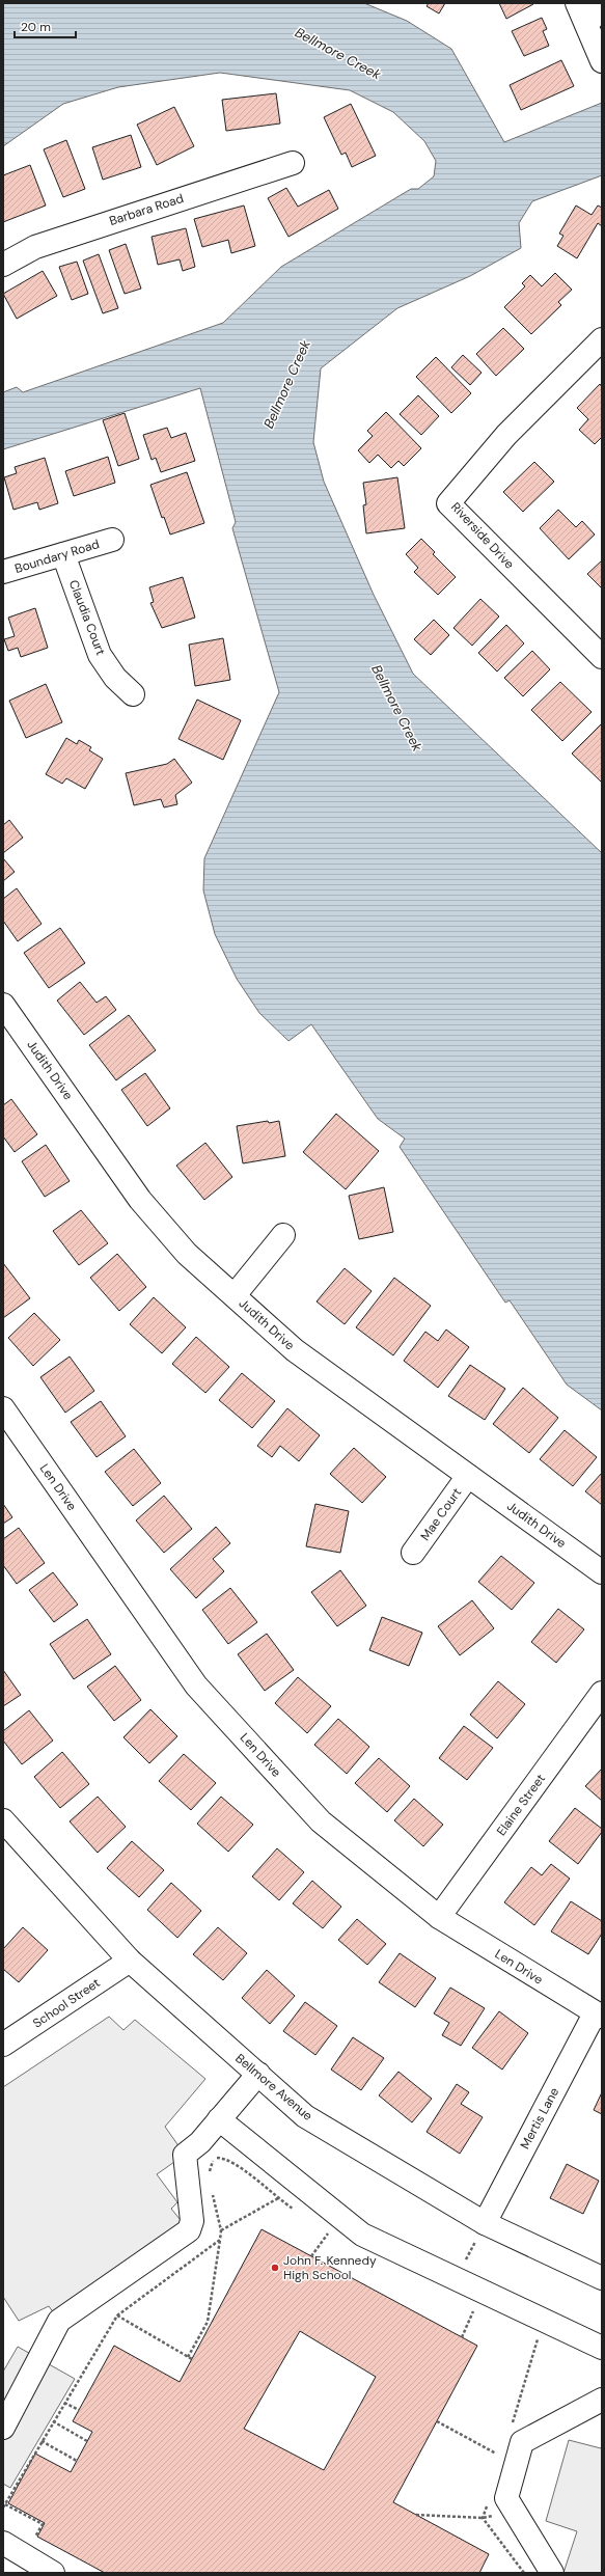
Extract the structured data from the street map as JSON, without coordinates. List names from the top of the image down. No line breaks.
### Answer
{"streets":{"street":["Barbara Road","Riverside Drive","Boundary Road","Claudia Court","Judith Drive","Len Drive","Mae Court","Elaine Street","School Street","Bellmore Avenue","Mertis Lane"]},"crossings":[["Boundary Road","Claudia Court"],["Judith Drive","Mae Court"],["Len Drive","Elaine Street"],["Len Drive","Mertis Lane"],["School Street","Bellmore Avenue"],["Bellmore Avenue","Mertis Lane"]],"water":["Bellmore Creek"],"places":["John F. Kennedy High School"],"scale_bar":"20 m"}
